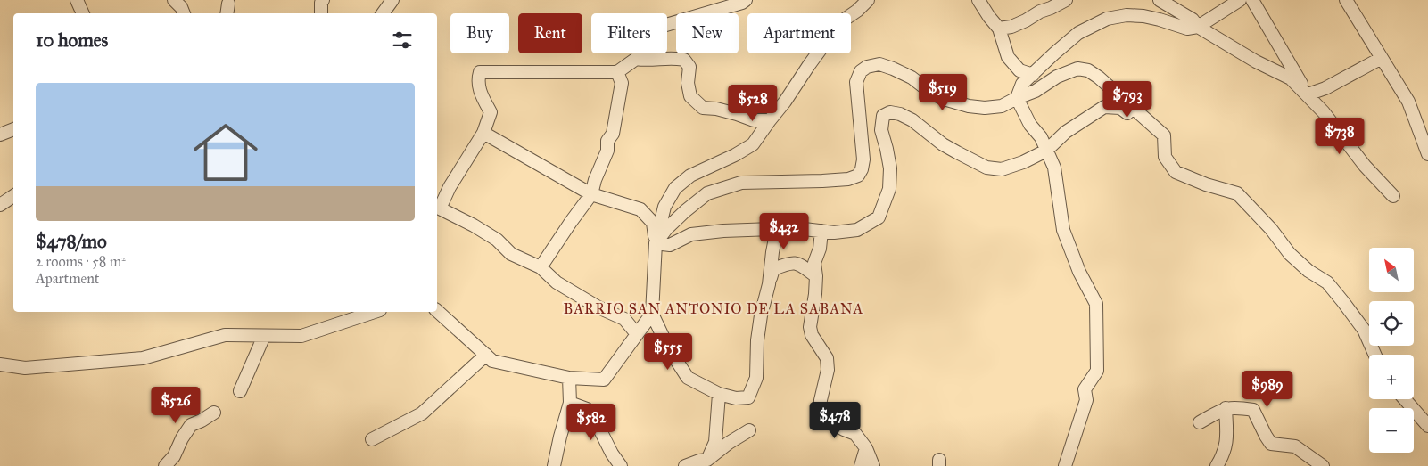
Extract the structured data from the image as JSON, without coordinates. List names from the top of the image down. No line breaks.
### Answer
{"districts":["BARRIO SAN ANTONIO DE LA SABANA"],"north":"top left","page":{"chip":["Buy","Rent","Filters","New","Apartment"],"heading":"10 homes","list":[{"name":"$478/mo","note":"2 rooms · 58 m² · Apartment"}],"price":["$519","$793","$528","$738","$432","$555","$989","$526","$478","$582"],"map_buttons":["+","−"]}}
